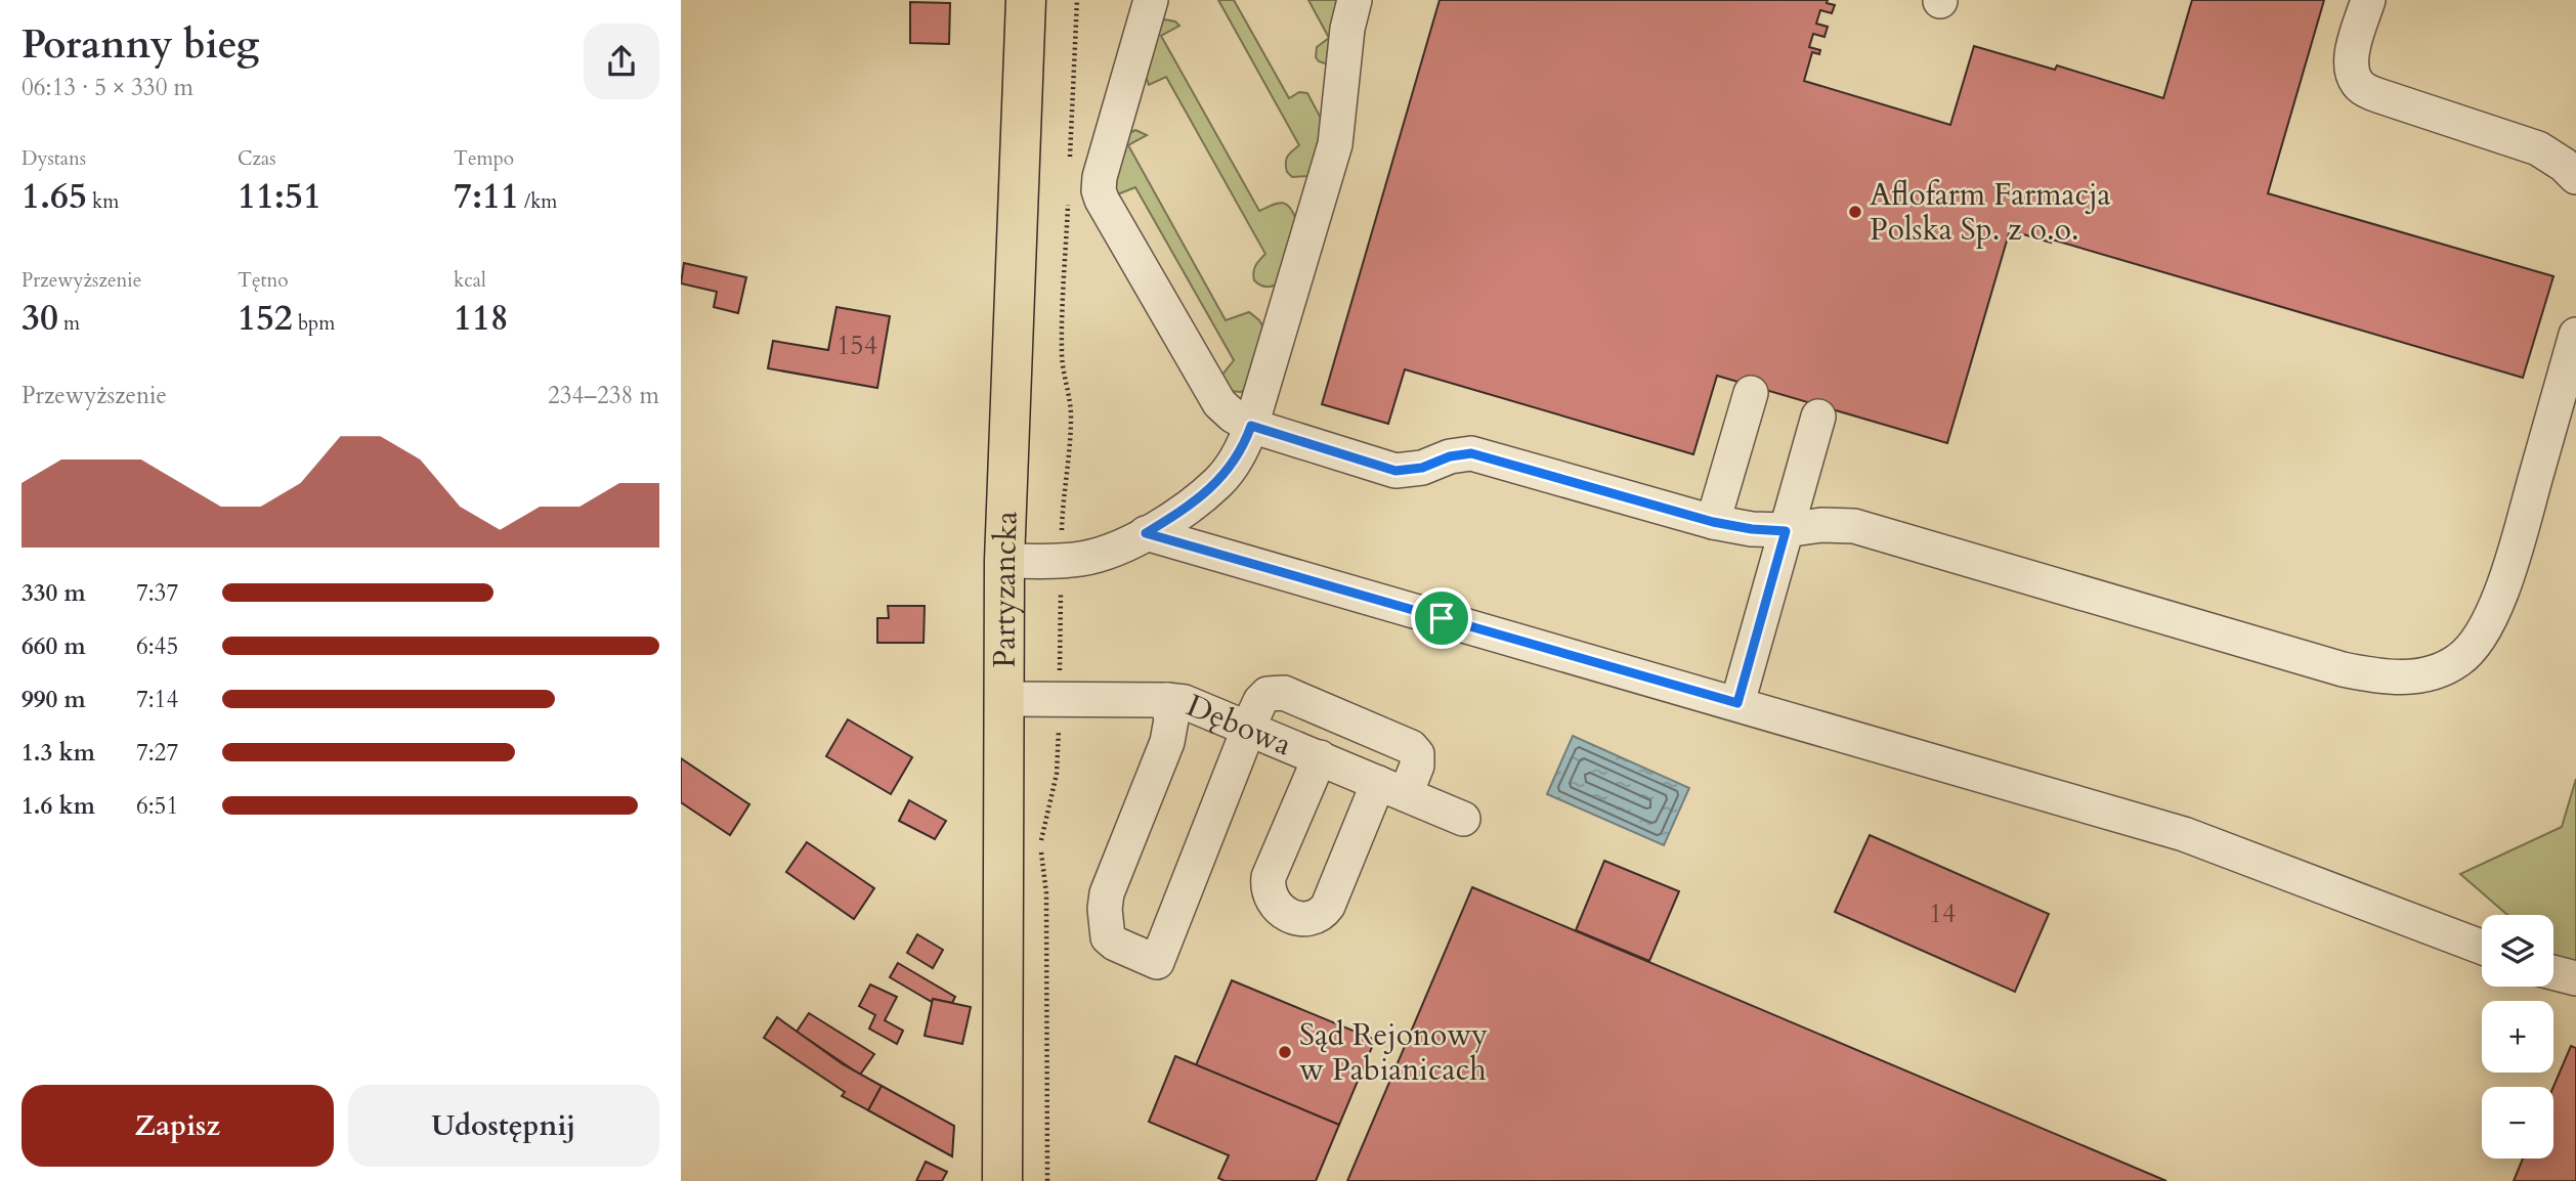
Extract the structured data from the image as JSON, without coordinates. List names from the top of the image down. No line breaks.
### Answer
{"streets":{"main road":["Partyzancka"],"street":["Dębowa"]},"crossings":[["Partyzancka","Dębowa"]],"places":["Aflofarm Farmacja Polska Sp. z o.o.","Sąd Rejonowy w Pabianicach"],"house_numbers":["154","14"],"page":{"heading":["Poranny bieg","06:13 · 5 × 330 m"],"stats":[["Dystans","1.65 km"],["Czas","11:51"],["Tempo","7:11 /km"],["Przewyższenie","30 m"],["Tętno","152 bpm"],["kcal","118"]],"chart":["Przewyższenie","234–238 m"],"list":[{"name":"330 m","note":"7:37"},{"name":"660 m","note":"6:45"},{"name":"990 m","note":"7:14"},{"name":"1.3 km","note":"7:27"},{"name":"1.6 km","note":"6:51"}],"map_buttons":["+","−"],"buttons":["Zapisz","Udostępnij"]}}
